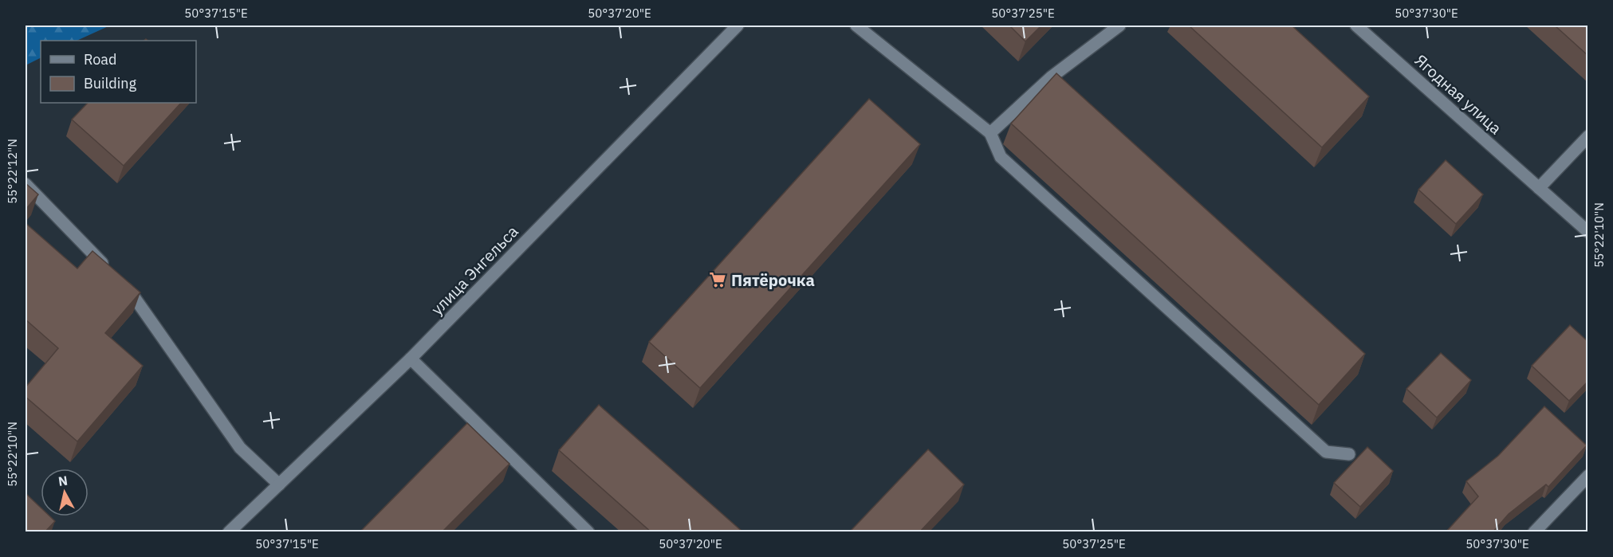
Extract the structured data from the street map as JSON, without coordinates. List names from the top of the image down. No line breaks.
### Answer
{"streets":{"main road":["Ягодная улица","улица Энгельса"]},"places":{"supermarket":["Пятёрочка"]},"legend":["Road","Building"],"north":"top","coordinates":["50°37'15\"E","50°37'20\"E","50°37'25\"E","50°37'30\"E","55°22'12\"N","55°22'10\"N"]}
